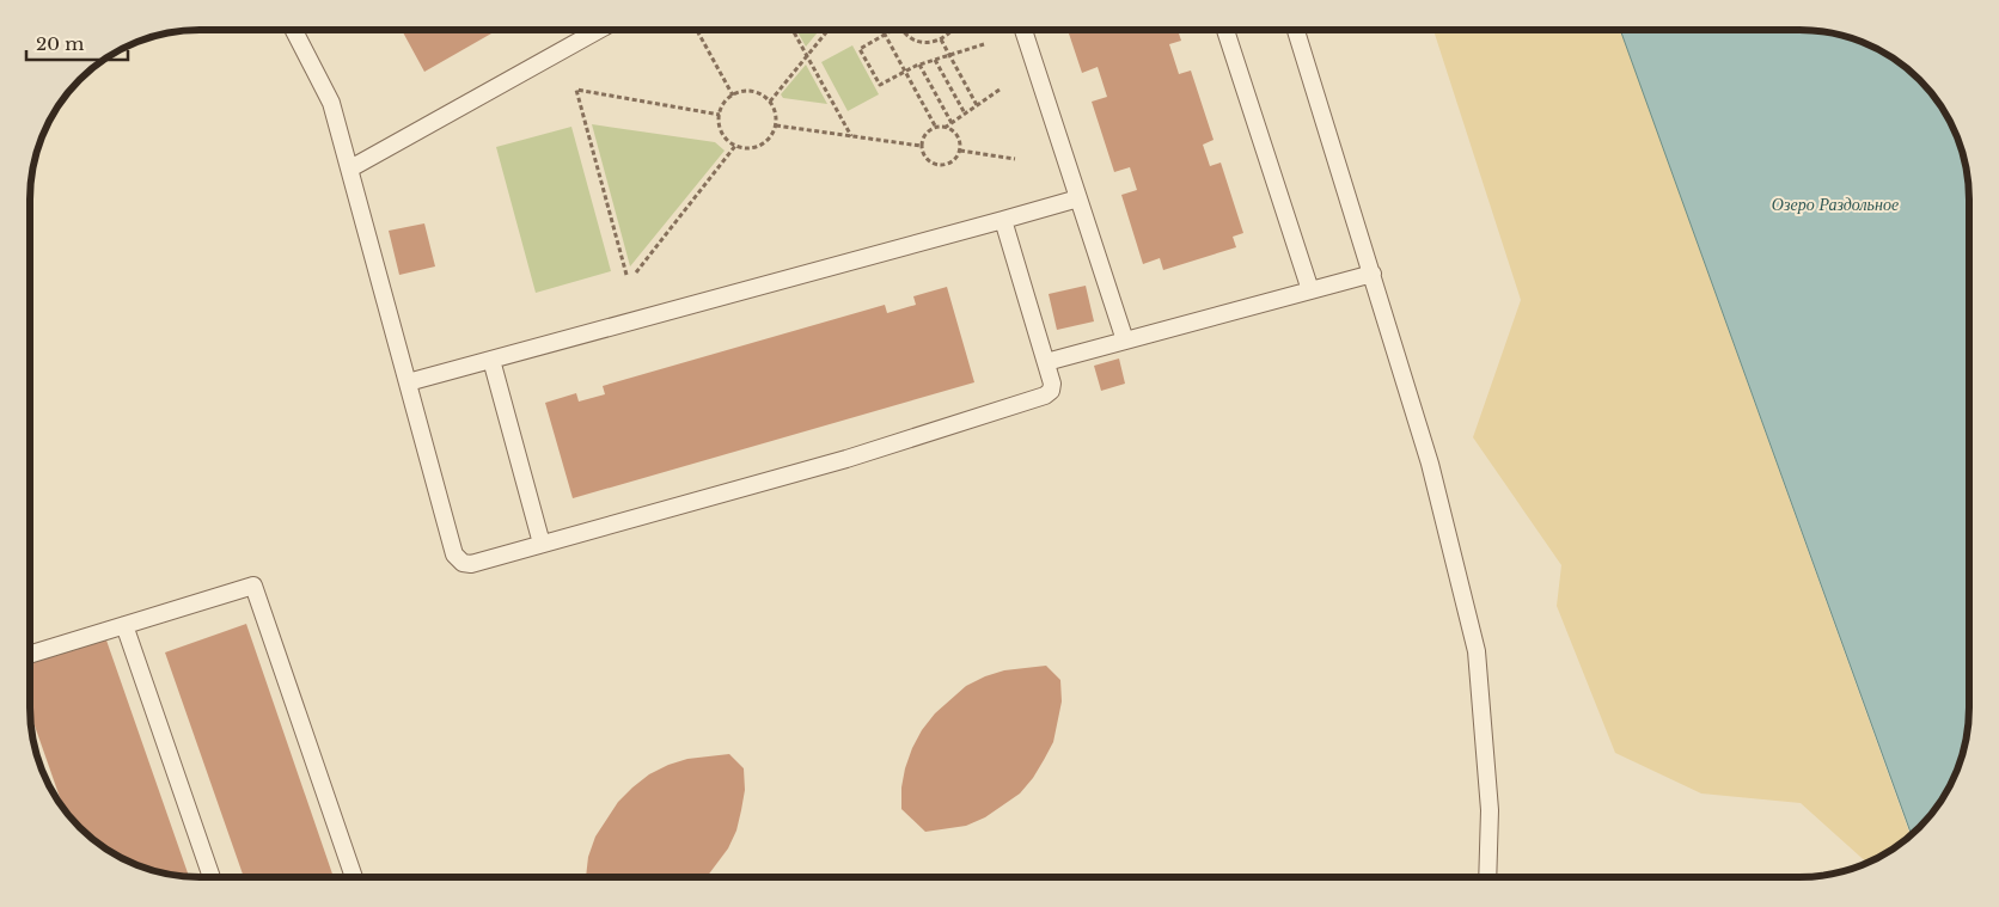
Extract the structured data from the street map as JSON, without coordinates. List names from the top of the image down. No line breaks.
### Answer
{"water":["Озеро Раздольное"],"scale_bar":"20 m"}
